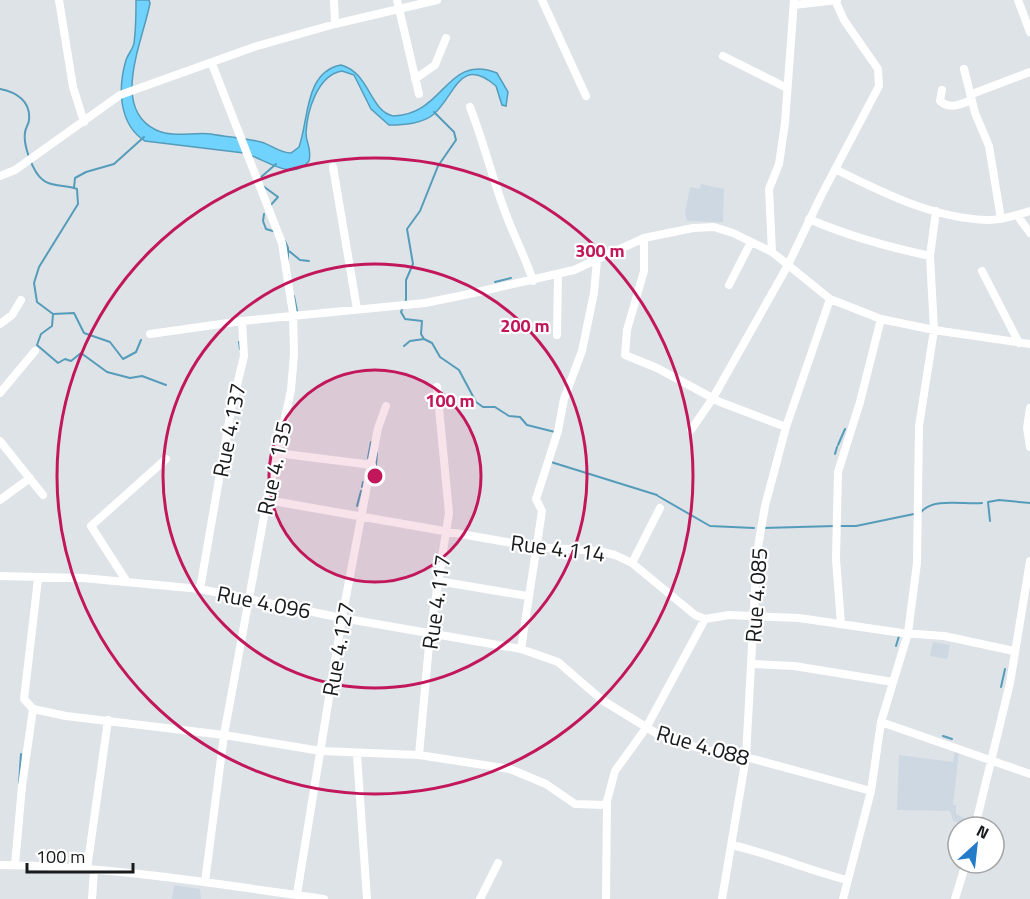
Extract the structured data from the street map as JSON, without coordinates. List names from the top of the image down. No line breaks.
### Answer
{"streets":{"street":["Rue 4.137","Rue 4.135","Rue 4.114","Rue 4.085","Rue 4.096","Rue 4.117","Rue 4.127","Rue 4.088"]},"crossings":[["Rue 4.137","Rue 4.096"],["Rue 4.135","Rue 4.114"],["Rue 4.135","Rue 4.096"],["Rue 4.114","Rue 4.117"],["Rue 4.114","Rue 4.127"],["Rue 4.085","Rue 4.088"],["Rue 4.096","Rue 4.117"],["Rue 4.096","Rue 4.127"],["Rue 4.096","Rue 4.088"]],"scale_bar":"100 m","north":"top right","rings":["300 m","200 m","100 m"]}
